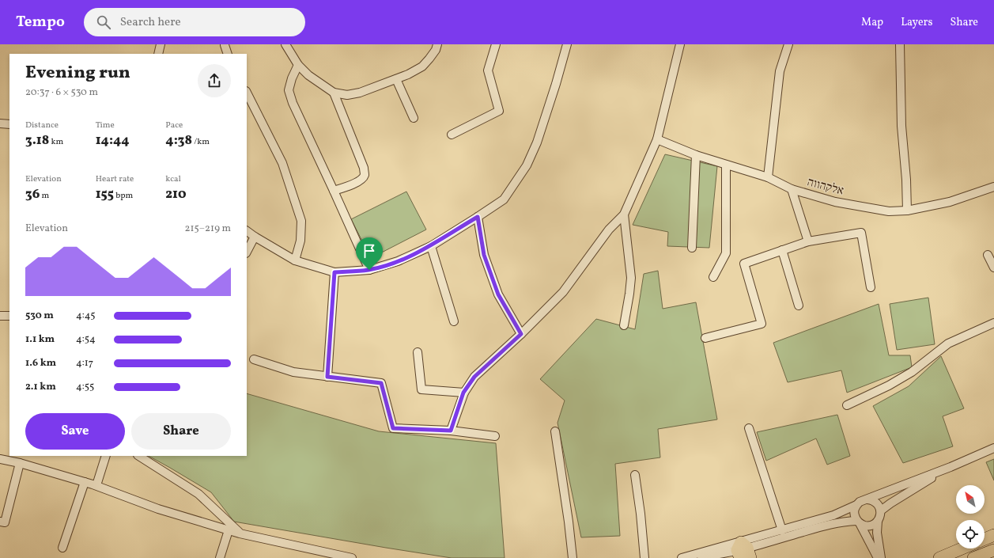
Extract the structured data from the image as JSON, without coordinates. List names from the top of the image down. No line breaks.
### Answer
{"streets":{"street":["אלקהווה"]},"north":"top left","page":{"header":"Tempo","search":"Search here","nav":["Map","Layers","Share"],"heading":["Evening run","20:37 · 6 × 530 m"],"stats":[["Distance","3.18 km"],["Time","14:44"],["Pace","4:38 /km"],["Elevation","36 m"],["Heart rate","155 bpm"],["kcal","210"]],"chart":["Elevation","215–219 m"],"list":[{"name":"530 m","note":"4:45"},{"name":"1.1 km","note":"4:54"},{"name":"1.6 km","note":"4:17"},{"name":"2.1 km","note":"4:55"}],"buttons":["Save","Share"]}}
